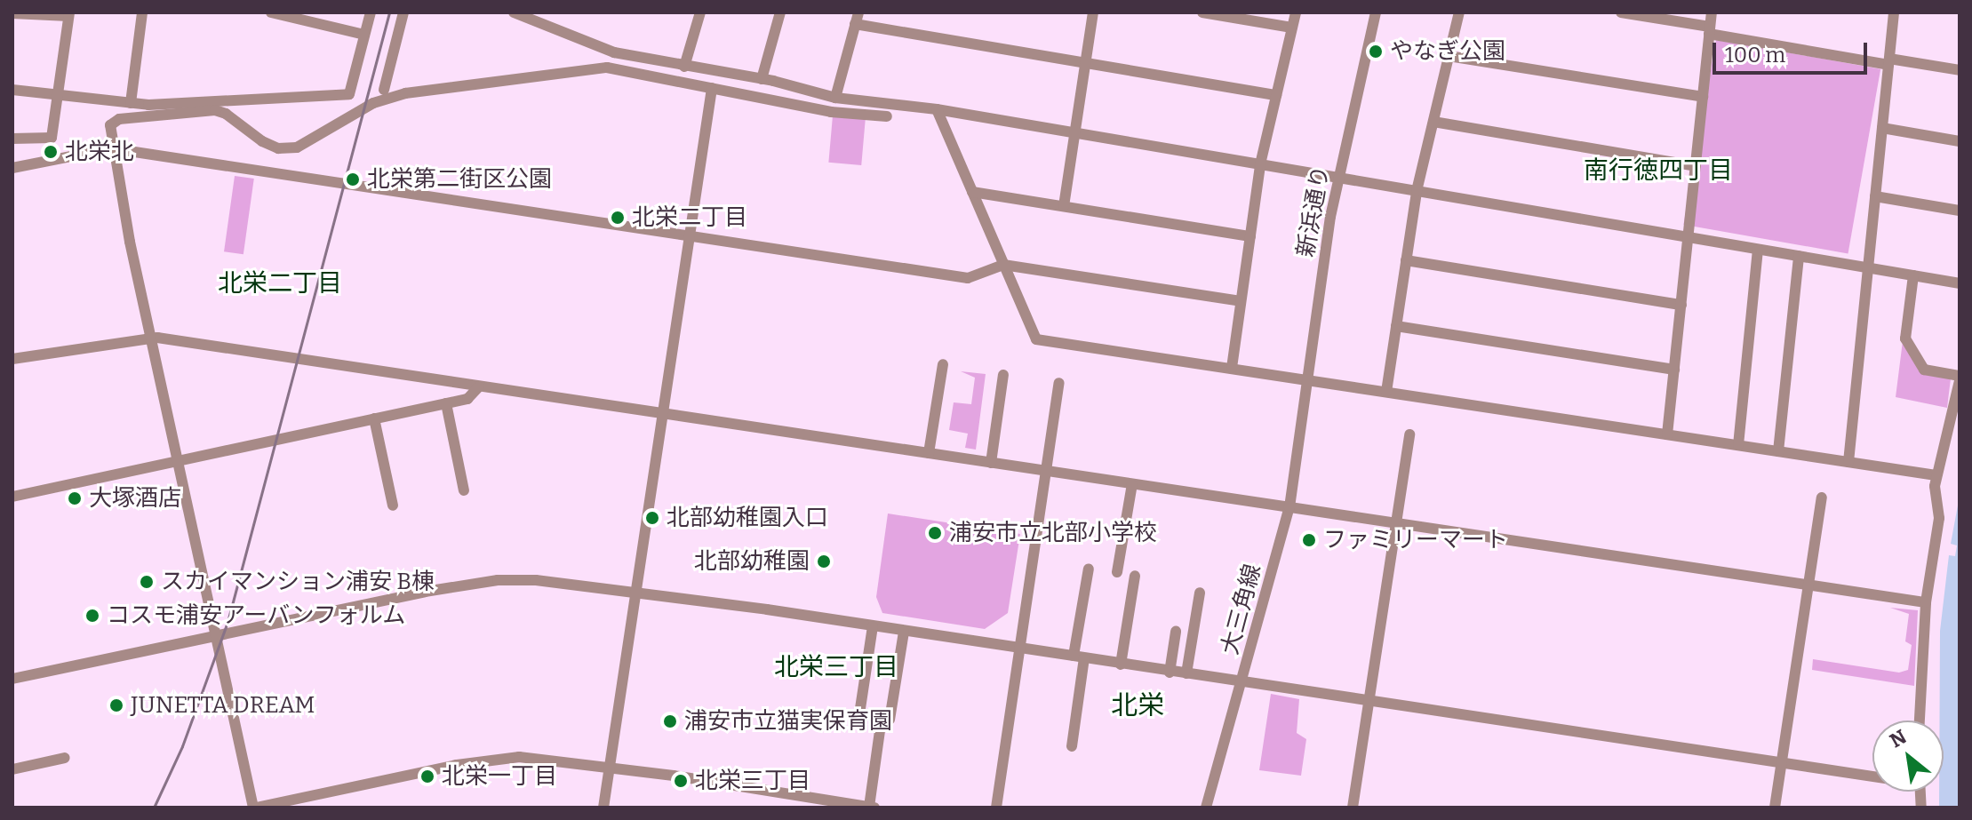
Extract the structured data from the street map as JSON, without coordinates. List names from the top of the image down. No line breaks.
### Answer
{"streets":{"street":["新浜通り","大三角線"]},"crossings":[["新浜通り","大三角線"]],"districts":["南行徳四丁目","北栄二丁目","北栄三丁目","北栄"],"places":["やなぎ公園","北栄北","北栄第二街区公園","北栄二丁目","大塚酒店","北部幼稚園入口","浦安市立北部小学校","ファミリーマート","北部幼稚園","スカイマンション浦安 B棟","コスモ浦安アーバンフォルム","JUNETTA DREAM","浦安市立猫実保育園","北栄一丁目","北栄三丁目"],"scale_bar":"100 m","north":"top left"}
